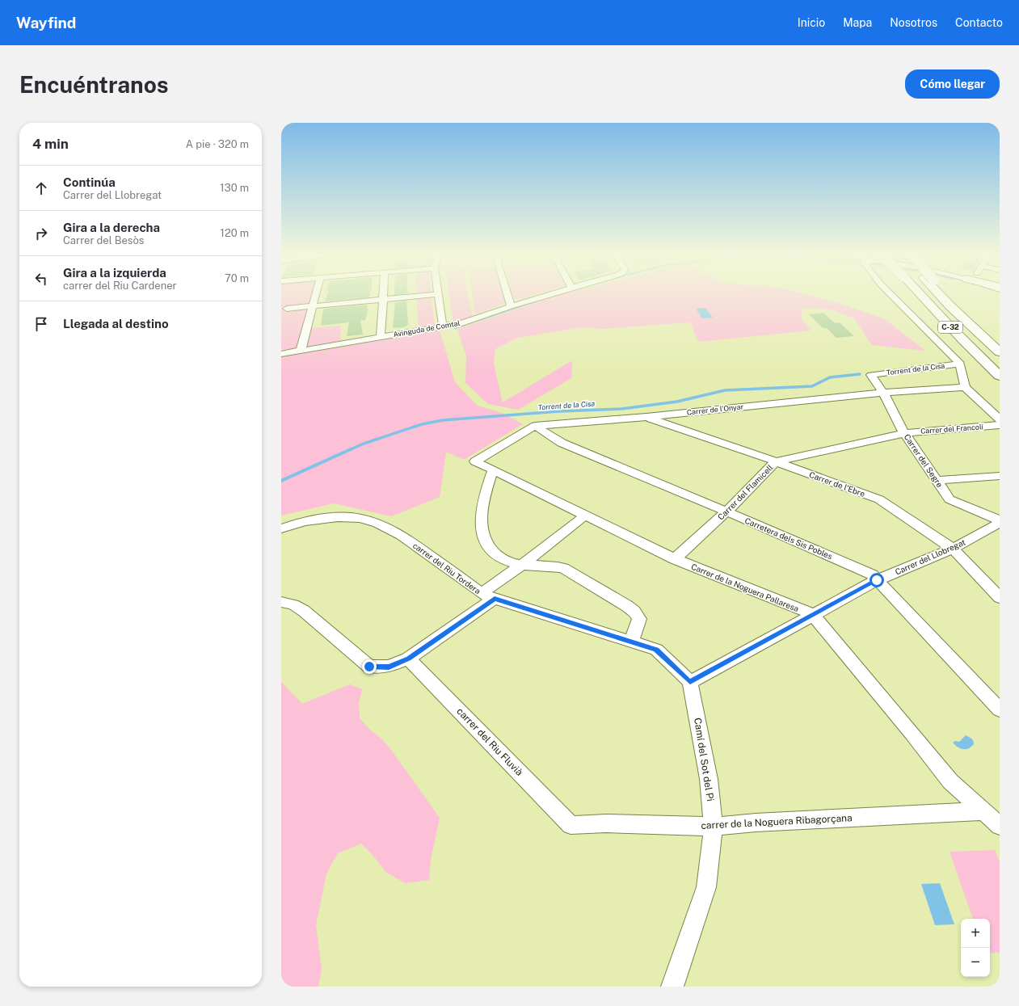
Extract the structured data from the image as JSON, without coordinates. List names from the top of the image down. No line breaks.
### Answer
{"streets":{"highway":["C-32"],"street":["Avinguda de Comtal","Torrent de la Cisa","Carrer de l'Onyar","Carrer del Francolí","Carrer del Segre","Carrer de l'Ebre","Carrer del Flamicell","Carretera dels Sis Pobles","Carrer del Llobregat","carrer del Riu Tordera","Carrer de la Noguera Pallaresa","carrer del Riu Fluvià","Camí del Sot del Pi","carrer de la Noguera Ribagorçana"]},"crossings":[["Torrent de la Cisa","Carrer del Segre"],["Carrer de l'Onyar","Carrer del Segre"],["Carrer de l'Onyar","Carrer de l'Ebre"],["Carrer de l'Onyar","Carretera dels Sis Pobles"],["Carrer de l'Onyar","Carrer de la Noguera Pallaresa"],["Carrer del Francolí","Carrer del Segre"],["Carrer del Francolí","Carrer del Flamicell"],["Carrer del Segre","Carrer del Flamicell"],["Carrer de l'Ebre","Carrer del Flamicell"],["Carrer de l'Ebre","Carrer del Llobregat"],["Carrer del Flamicell","Carretera dels Sis Pobles"],["Carrer del Flamicell","Carrer de la Noguera Pallaresa"],["Carretera dels Sis Pobles","Carrer del Llobregat"],["Carrer del Llobregat","carrer del Riu Tordera"],["Carrer del Llobregat","Carrer de la Noguera Pallaresa"],["Carrer del Llobregat","Camí del Sot del Pi"],["carrer del Riu Tordera","Camí del Sot del Pi"],["Carrer de la Noguera Pallaresa","carrer de la Noguera Ribagorçana"],["carrer del Riu Fluvià","carrer de la Noguera Ribagorçana"],["Camí del Sot del Pi","carrer de la Noguera Ribagorçana"]],"water":["Torrent de la Cisa"],"page":{"header":"Wayfind","nav":["Inicio","Mapa","Nosotros","Contacto"],"buttons":"Cómo llegar","title":"Encuéntranos","heading":["4 min","A pie · 320 m"],"list":[["Continúa","Carrer del Llobregat","130 m"],["Gira a la derecha","Carrer del Besòs","120 m"],["Gira a la izquierda","carrer del Riu Cardener","70 m"],"Llegada al destino"],"map_buttons":["+","−"]}}
